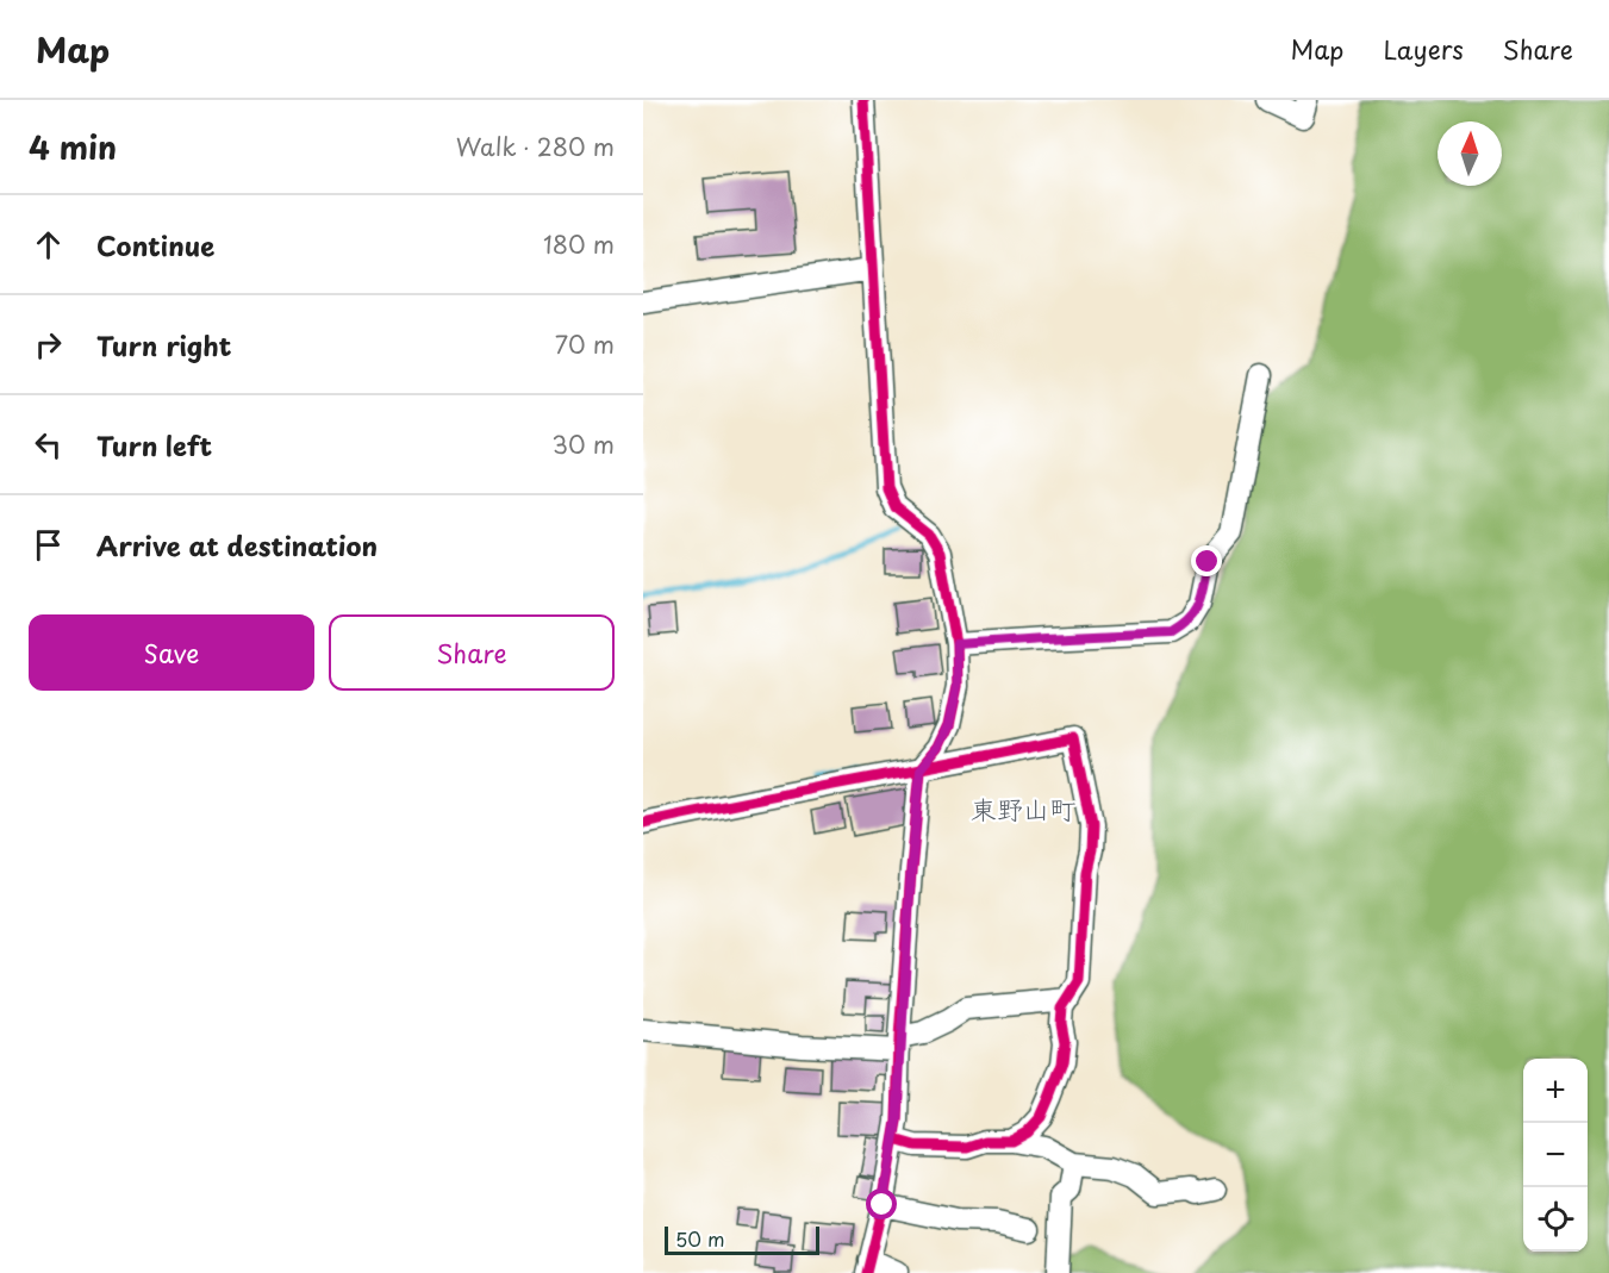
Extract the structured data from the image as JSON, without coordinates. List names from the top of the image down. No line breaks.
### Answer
{"districts":["東野山町"],"scale_bar":"50 m","north":"top","page":{"header":"Map","nav":["Map","Layers","Share"],"heading":["4 min","Walk · 280 m"],"list":[["Continue","180 m"],["Turn right","70 m"],["Turn left","30 m"],"Arrive at destination"],"buttons":["Save","Share"],"map_buttons":["+","−"],"scale":"50 m"}}
